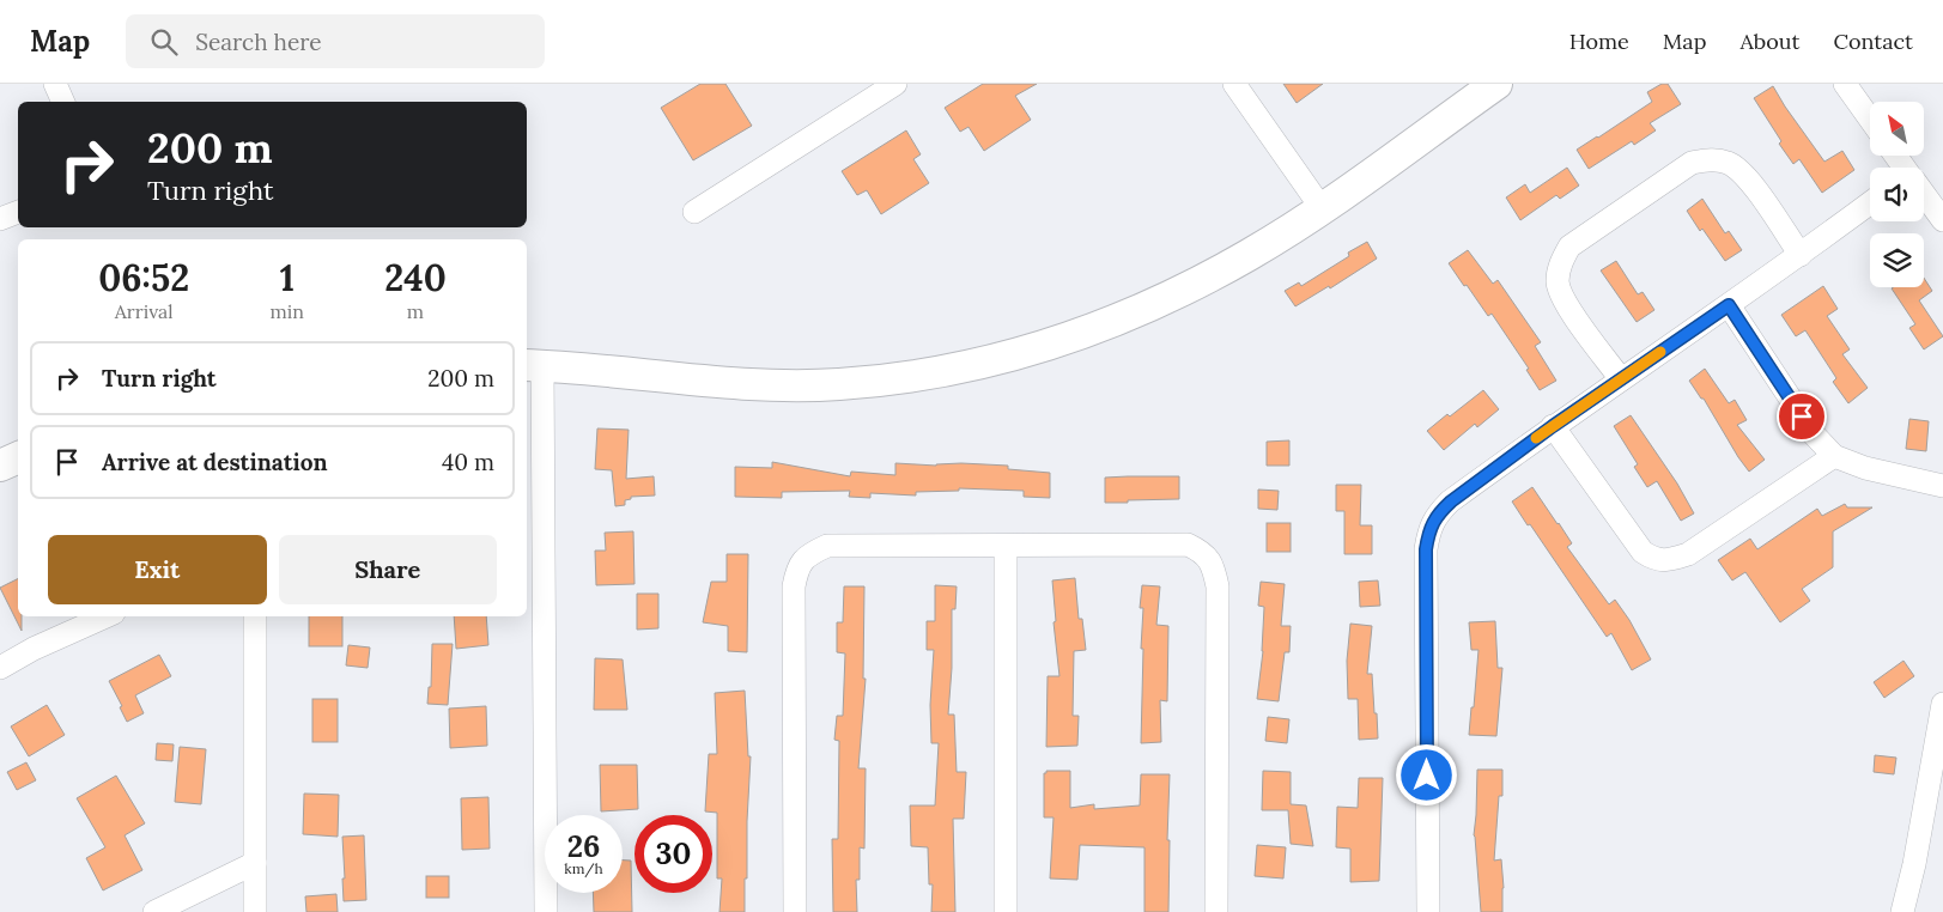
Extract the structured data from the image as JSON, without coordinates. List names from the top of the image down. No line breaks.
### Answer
{"north":"top left","page":{"header":"Map","search":"Search here","nav":["Home","Map","About","Contact"],"turn":["200 m","Turn right"],"eta":["06:52","Arrival","1","min","240","m"],"list":[{"name":"Turn right","value":"200 m"},{"name":"Arrive at destination","value":"40 m"}],"buttons":["Exit","Share"],"speed":"26 km/h","limit":"30"}}
